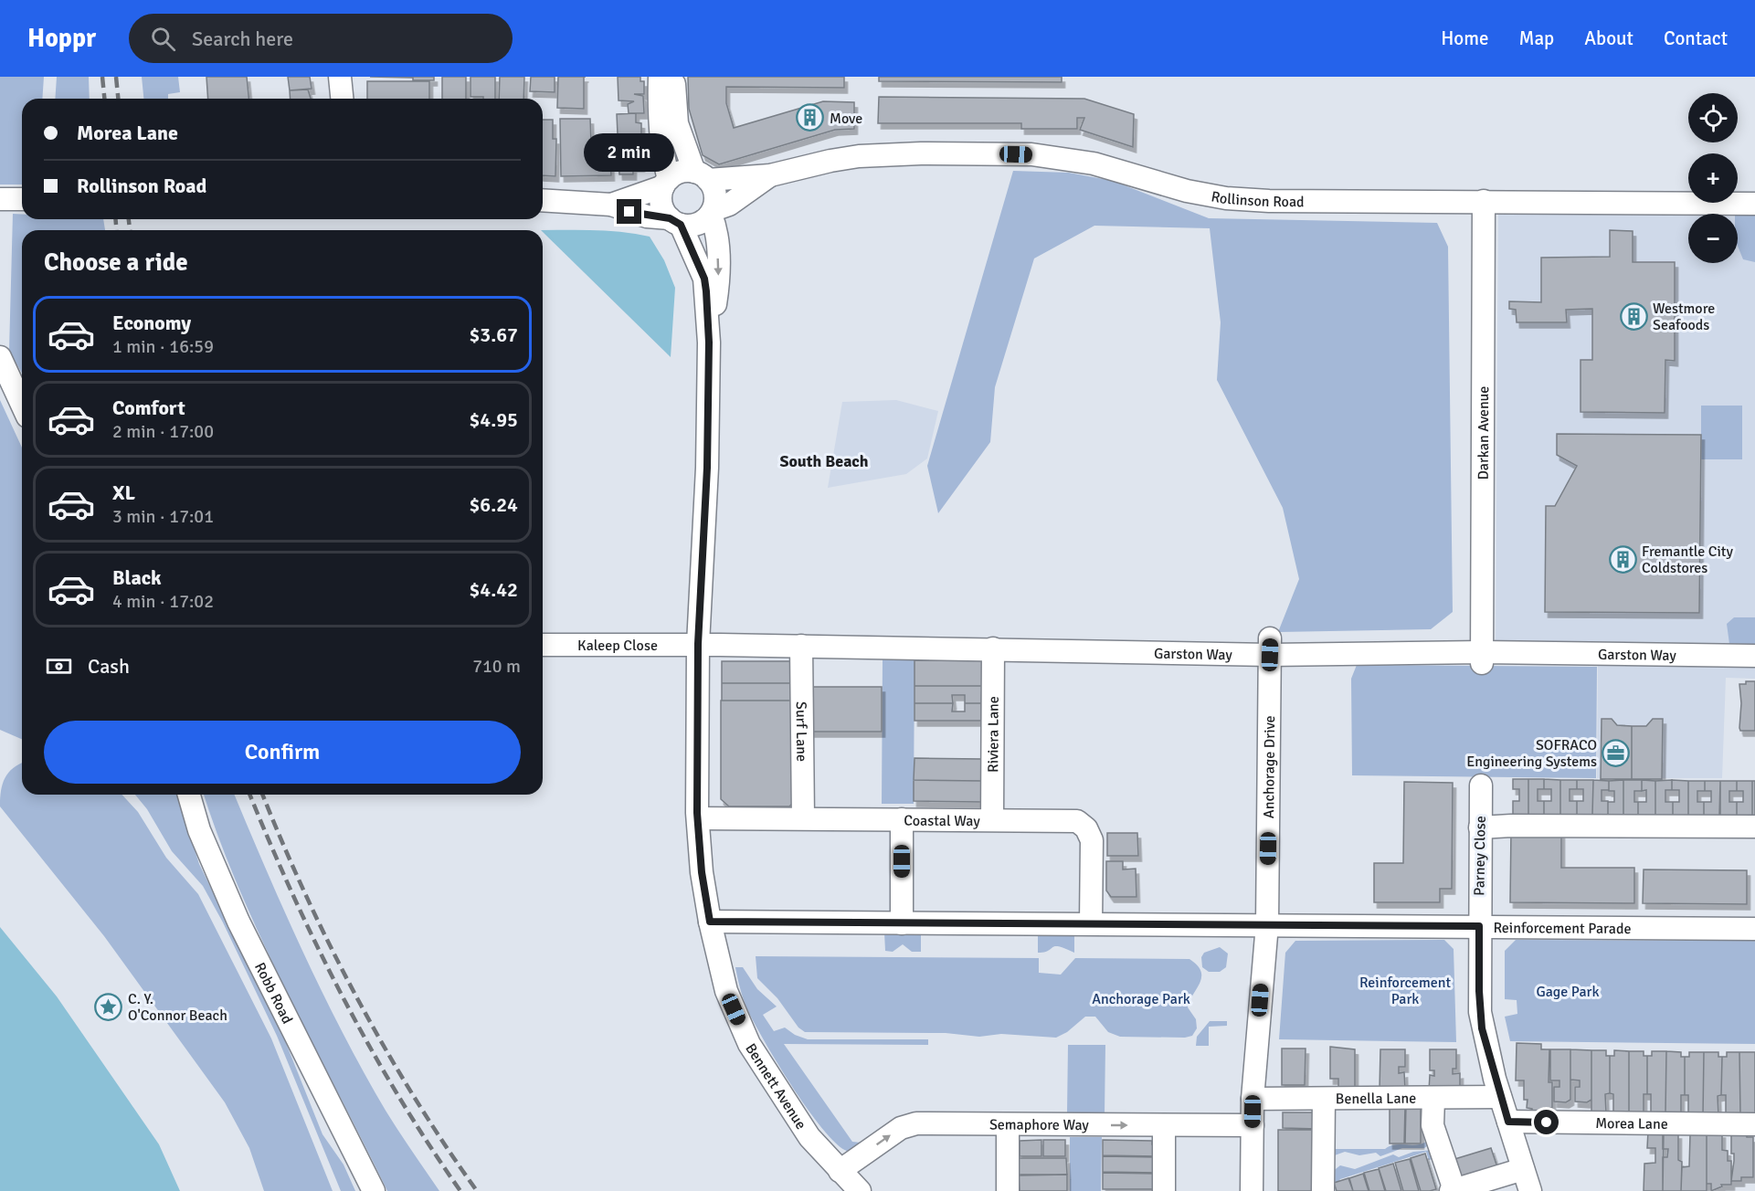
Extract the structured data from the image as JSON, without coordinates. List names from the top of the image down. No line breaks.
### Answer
{"streets":{"street":["Rollinson Road","Darkan Avenue","Kaleep Close","Garston Way","Surf Lane","Riviera Lane","Anchorage Drive","Coastal Way","Parney Close","Reinforcement Parade","Robb Road","Bennett Avenue","Benella Lane","Morea Lane","Semaphore Way"]},"crossings":[["Rollinson Road","Darkan Avenue"],["Rollinson Road","Bennett Avenue"],["Darkan Avenue","Garston Way"],["Kaleep Close","Garston Way"],["Kaleep Close","Bennett Avenue"],["Garston Way","Surf Lane"],["Garston Way","Riviera Lane"],["Garston Way","Anchorage Drive"],["Garston Way","Bennett Avenue"],["Surf Lane","Coastal Way"],["Riviera Lane","Coastal Way"],["Anchorage Drive","Reinforcement Parade"],["Anchorage Drive","Benella Lane"],["Anchorage Drive","Semaphore Way"],["Coastal Way","Reinforcement Parade"],["Coastal Way","Bennett Avenue"],["Parney Close","Reinforcement Parade"],["Parney Close","Benella Lane"],["Parney Close","Morea Lane"],["Reinforcement Parade","Bennett Avenue"],["Bennett Avenue","Semaphore Way"]],"one_way":["Semaphore Way"],"districts":["South Beach"],"parks":["Reinforcement Park","Gage Park","Anchorage Park"],"places":{"building":["Move","Westmore Seafoods","Fremantle City Coldstores"],"office":["SOFRACO Engineering Systems"],"place":["C. Y. O'Connor Beach"]},"page":{"header":"Hoppr","search":"Search here","nav":["Home","Map","About","Contact"],"map_buttons":["+","−"],"banner":["Morea Lane","Rollinson Road"],"bubble":"2 min","heading":"Choose a ride","list":[{"name":"Economy","note":"1 min · 16:59","value":"$3.67"},{"name":"Comfort","note":"2 min · 17:00","value":"$4.95"},{"name":"XL","note":"3 min · 17:01","value":"$6.24"},{"name":"Black","note":"4 min · 17:02","value":"$4.42"}],"pay":["Cash","710 m"],"buttons":"Confirm"}}
